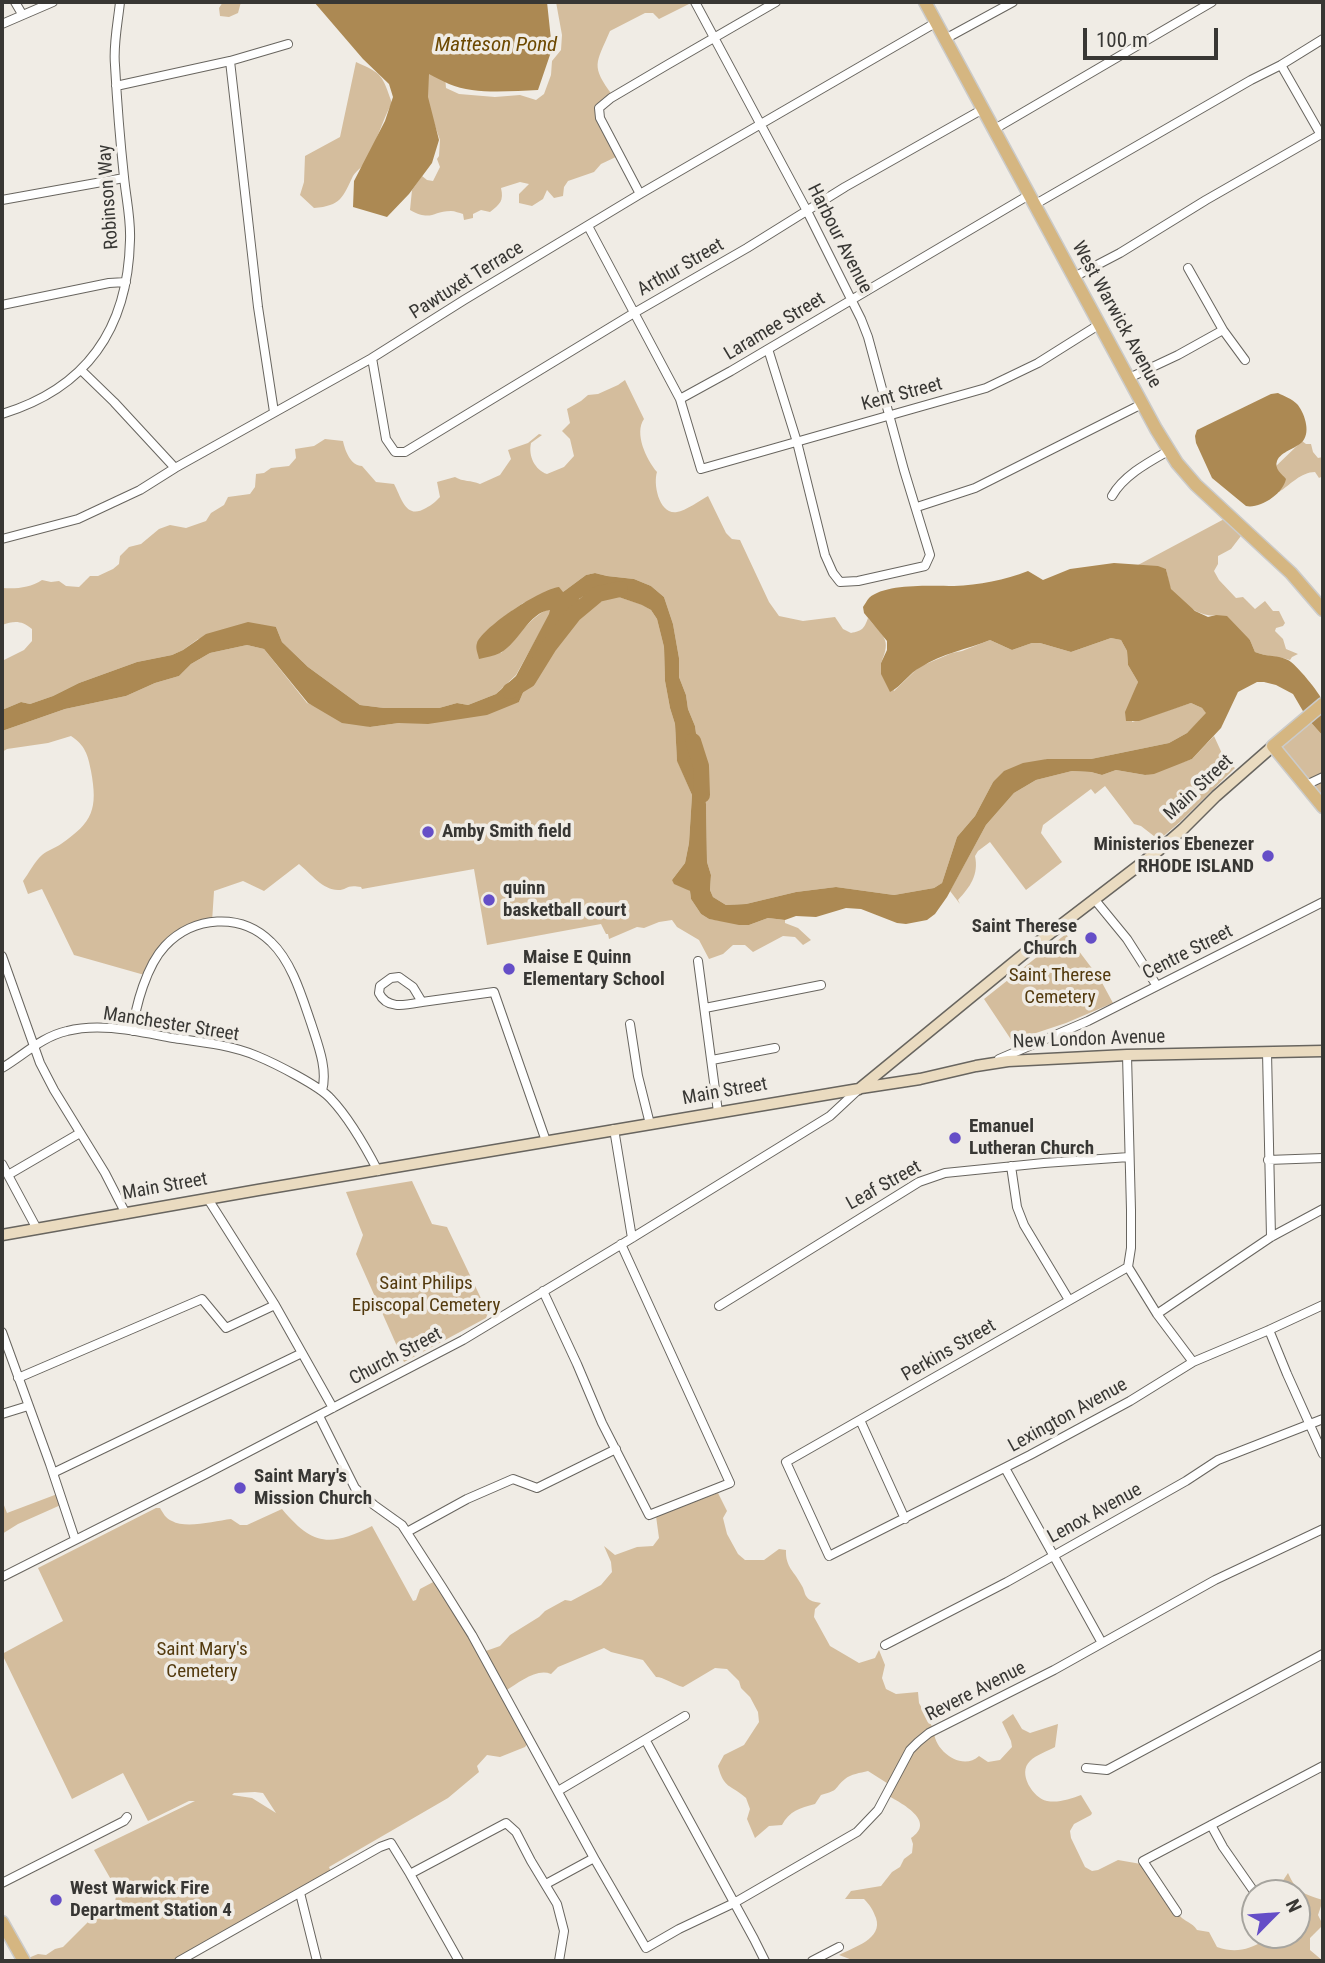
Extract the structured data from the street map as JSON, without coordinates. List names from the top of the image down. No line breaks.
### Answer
{"streets":{"main road":["West Warwick Avenue","Main Street","New London Avenue"],"street":["Robinson Way","Harbour Avenue","Arthur Street","Pawtuxet Terrace","Laramee Street","Kent Street","Centre Street","Manchester Street","Leaf Street","Perkins Street","Church Street","Lexington Avenue","Lenox Avenue","Revere Avenue"]},"crossings":[["Harbour Avenue","Arthur Street"],["Harbour Avenue","Pawtuxet Terrace"],["Harbour Avenue","Laramee Street"],["Harbour Avenue","Kent Street"],["Arthur Street","Pawtuxet Terrace"],["Arthur Street","West Warwick Avenue"],["Pawtuxet Terrace","West Warwick Avenue"],["West Warwick Avenue","Laramee Street"],["West Warwick Avenue","Kent Street"],["Laramee Street","Kent Street"],["Main Street","Manchester Street"],["Main Street","New London Avenue"],["Main Street","Church Street"],["Centre Street","New London Avenue"],["New London Avenue","Church Street"],["Perkins Street","Lexington Avenue"]],"water":["Matteson Pond"],"parks":["Saint Therese Cemetery","Saint Philips Episcopal Cemetery","Saint Mary's Cemetery"],"places":["Amby Smith field","Ministerios Ebenezer RHODE ISLAND","quinn basketball court","Saint Therese Church","Maise E Quinn Elementary School","Emanuel Lutheran Church","Saint Mary's Mission Church","West Warwick Fire Department Station 4"],"scale_bar":"100 m","north":"top right"}
